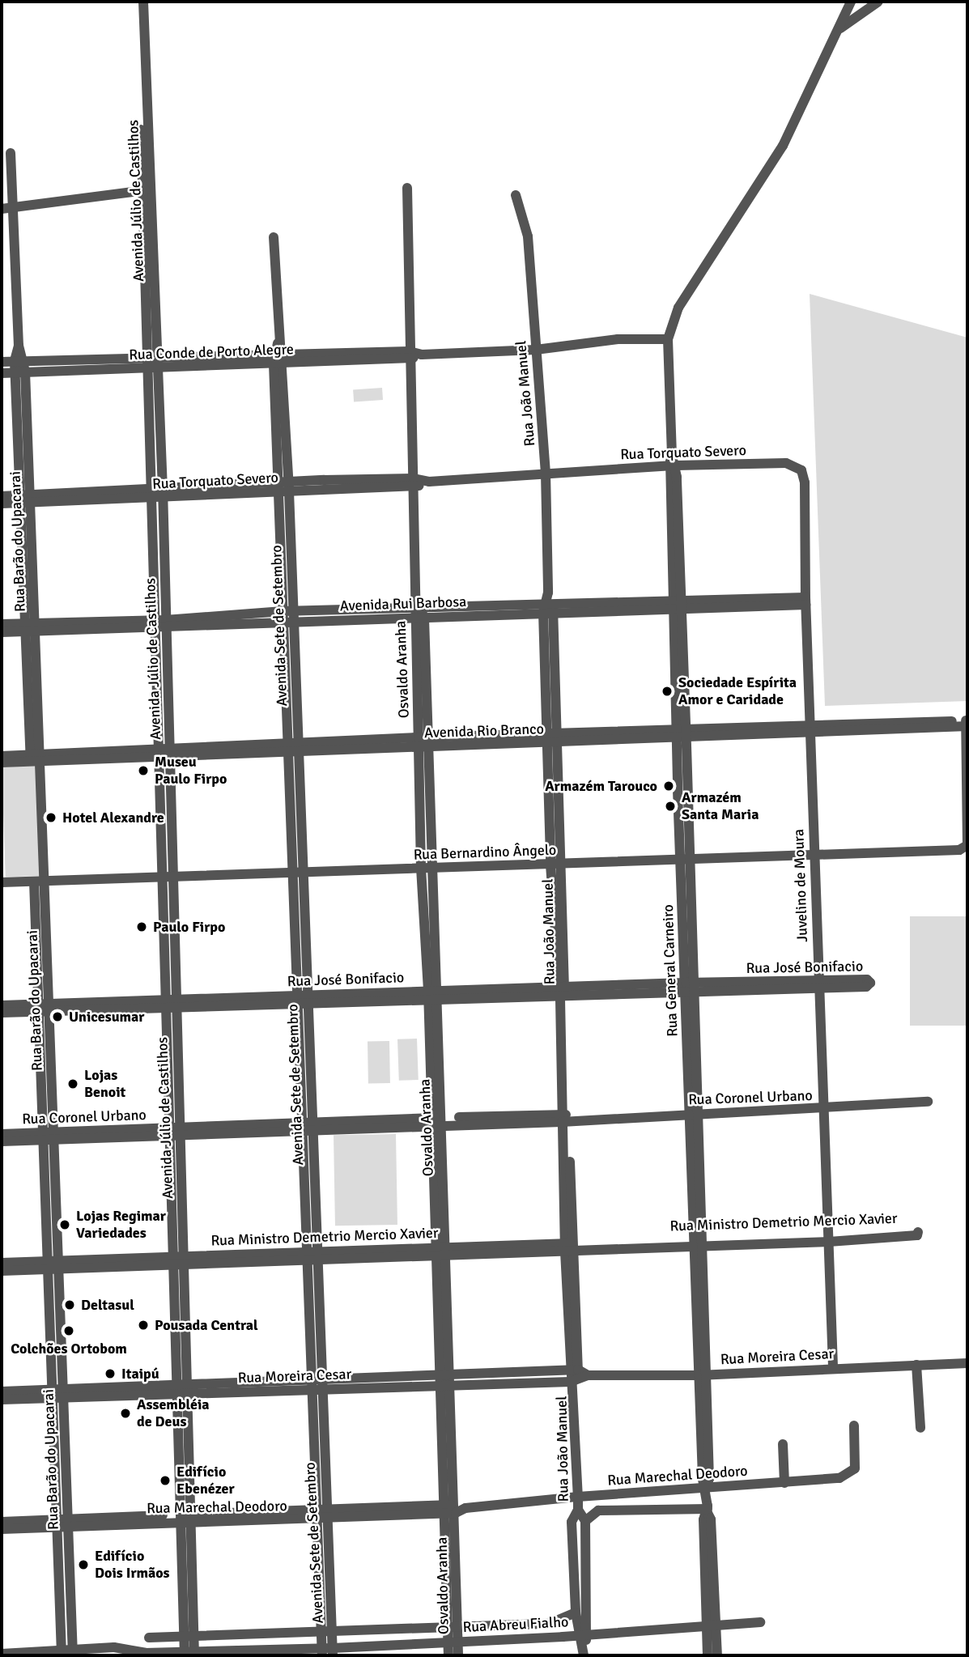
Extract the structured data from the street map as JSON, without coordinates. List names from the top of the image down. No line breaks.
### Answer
{"streets":{"street":["Avenida Júlio de Castilhos","Rua Conde de Porto Alegre","Rua João Manuel","Rua Torquato Severo","Rua Barão do Upacarai","Avenida Rui Barbosa","Avenida Sete de Setembro","Osvaldo Aranha","Avenida Rio Branco","Rua Bernardino Ângelo","Juvelino de Moura","Rua José Bonifacio","Rua General Carneiro","Rua Coronel Urbano","Rua Ministro Demetrio Mercio Xavier","Rua Moreira Cesar","Rua Marechal Deodoro","Rua Abreu Fialho"]},"crossings":[["Avenida Júlio de Castilhos","Rua Conde de Porto Alegre"],["Avenida Júlio de Castilhos","Rua Torquato Severo"],["Avenida Júlio de Castilhos","Avenida Rui Barbosa"],["Avenida Júlio de Castilhos","Avenida Rio Branco"],["Avenida Júlio de Castilhos","Rua Bernardino Ângelo"],["Avenida Júlio de Castilhos","Rua José Bonifacio"],["Avenida Júlio de Castilhos","Rua Coronel Urbano"],["Avenida Júlio de Castilhos","Rua Ministro Demetrio Mercio Xavier"],["Avenida Júlio de Castilhos","Rua Moreira Cesar"],["Avenida Júlio de Castilhos","Rua Marechal Deodoro"],["Avenida Júlio de Castilhos","Rua Abreu Fialho"],["Rua Conde de Porto Alegre","Rua João Manuel"],["Rua Conde de Porto Alegre","Rua Barão do Upacarai"],["Rua Conde de Porto Alegre","Avenida Sete de Setembro"],["Rua Conde de Porto Alegre","Osvaldo Aranha"],["Rua Conde de Porto Alegre","Rua General Carneiro"],["Rua João Manuel","Rua Torquato Severo"],["Rua João Manuel","Avenida Rui Barbosa"],["Rua João Manuel","Avenida Rio Branco"],["Rua João Manuel","Rua Bernardino Ângelo"],["Rua João Manuel","Rua José Bonifacio"],["Rua João Manuel","Rua Coronel Urbano"],["Rua João Manuel","Rua Ministro Demetrio Mercio Xavier"],["Rua João Manuel","Rua Moreira Cesar"],["Rua João Manuel","Rua Marechal Deodoro"],["Rua João Manuel","Rua Abreu Fialho"],["Rua Torquato Severo","Rua Barão do Upacarai"],["Rua Torquato Severo","Avenida Sete de Setembro"],["Rua Torquato Severo","Osvaldo Aranha"],["Rua Torquato Severo","Juvelino de Moura"],["Rua Torquato Severo","Rua General Carneiro"],["Rua Barão do Upacarai","Avenida Rui Barbosa"],["Rua Barão do Upacarai","Avenida Rio Branco"],["Rua Barão do Upacarai","Rua Bernardino Ângelo"],["Rua Barão do Upacarai","Rua José Bonifacio"],["Rua Barão do Upacarai","Rua Coronel Urbano"],["Rua Barão do Upacarai","Rua Ministro Demetrio Mercio Xavier"],["Rua Barão do Upacarai","Rua Moreira Cesar"],["Rua Barão do Upacarai","Rua Marechal Deodoro"],["Rua Barão do Upacarai","Rua Abreu Fialho"],["Avenida Rui Barbosa","Avenida Sete de Setembro"],["Avenida Rui Barbosa","Osvaldo Aranha"],["Avenida Rui Barbosa","Juvelino de Moura"],["Avenida Rui Barbosa","Rua General Carneiro"],["Avenida Sete de Setembro","Avenida Rio Branco"],["Avenida Sete de Setembro","Rua Bernardino Ângelo"],["Avenida Sete de Setembro","Rua José Bonifacio"],["Avenida Sete de Setembro","Rua Coronel Urbano"],["Avenida Sete de Setembro","Rua Ministro Demetrio Mercio Xavier"],["Avenida Sete de Setembro","Rua Moreira Cesar"],["Avenida Sete de Setembro","Rua Marechal Deodoro"],["Avenida Sete de Setembro","Rua Abreu Fialho"],["Osvaldo Aranha","Avenida Rio Branco"],["Osvaldo Aranha","Rua Bernardino Ângelo"],["Osvaldo Aranha","Rua José Bonifacio"],["Osvaldo Aranha","Rua Coronel Urbano"],["Osvaldo Aranha","Rua Ministro Demetrio Mercio Xavier"],["Osvaldo Aranha","Rua Moreira Cesar"],["Osvaldo Aranha","Rua Marechal Deodoro"],["Osvaldo Aranha","Rua Abreu Fialho"],["Avenida Rio Branco","Juvelino de Moura"],["Avenida Rio Branco","Rua General Carneiro"],["Rua Bernardino Ângelo","Juvelino de Moura"],["Rua Bernardino Ângelo","Rua General Carneiro"],["Juvelino de Moura","Rua José Bonifacio"],["Juvelino de Moura","Rua Coronel Urbano"],["Juvelino de Moura","Rua Ministro Demetrio Mercio Xavier"],["Juvelino de Moura","Rua Moreira Cesar"],["Rua José Bonifacio","Rua General Carneiro"],["Rua General Carneiro","Rua Coronel Urbano"],["Rua General Carneiro","Rua Ministro Demetrio Mercio Xavier"],["Rua General Carneiro","Rua Moreira Cesar"],["Rua General Carneiro","Rua Marechal Deodoro"],["Rua General Carneiro","Rua Abreu Fialho"]],"places":["Sociedade Espírita Amor e Caridade","Museu Paulo Firpo","Armazém Tarouco","Armazém Santa Maria","Hotel Alexandre","Paulo Firpo","Unicesumar","Lojas Benoit","Lojas Regimar Variedades","Deltasul","Pousada Central","Colchões Ortobom","Itaipú","Assembléia de Deus","Edifício Ebenézer","Edifício Dois Irmãos"]}
